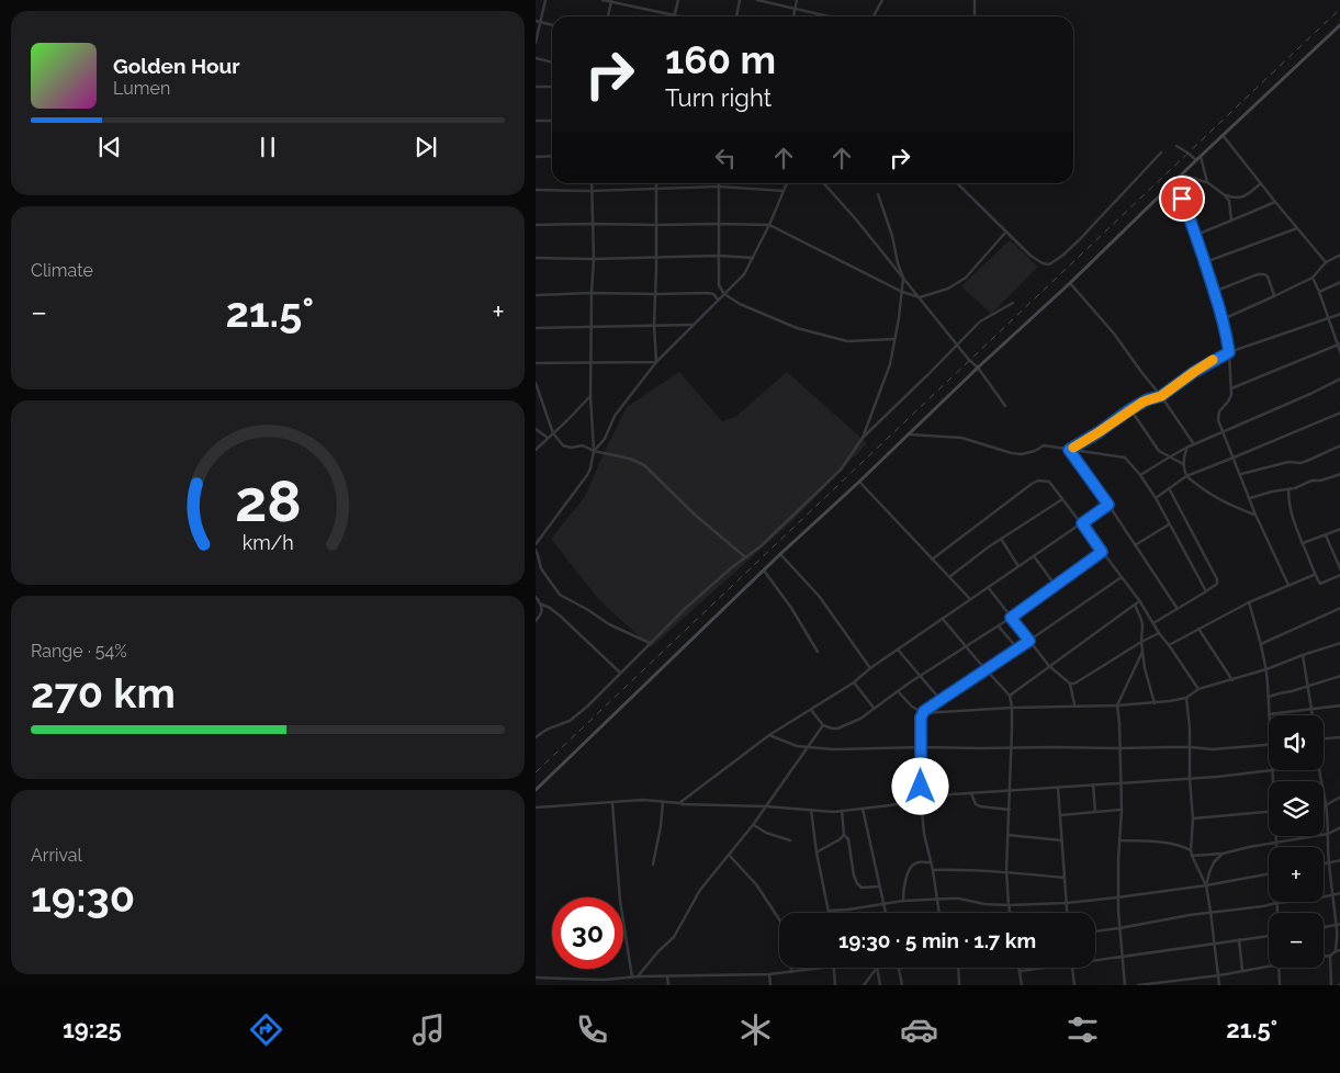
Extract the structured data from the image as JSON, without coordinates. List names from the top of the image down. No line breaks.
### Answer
{"page":{"turn":["160 m","Turn right"],"song":["Golden Hour","Lumen"],"tile":["Climate",["Range · 54%","270 km"],["Arrival","19:30"]],"heat":["−","21.5°","+"],"map_buttons":["+","−"],"limit":"30","trip":"19:30 · 5 min · 1.7 km","tabs":["19:25","21.5°"],"gauge":["28","km/h"]}}
